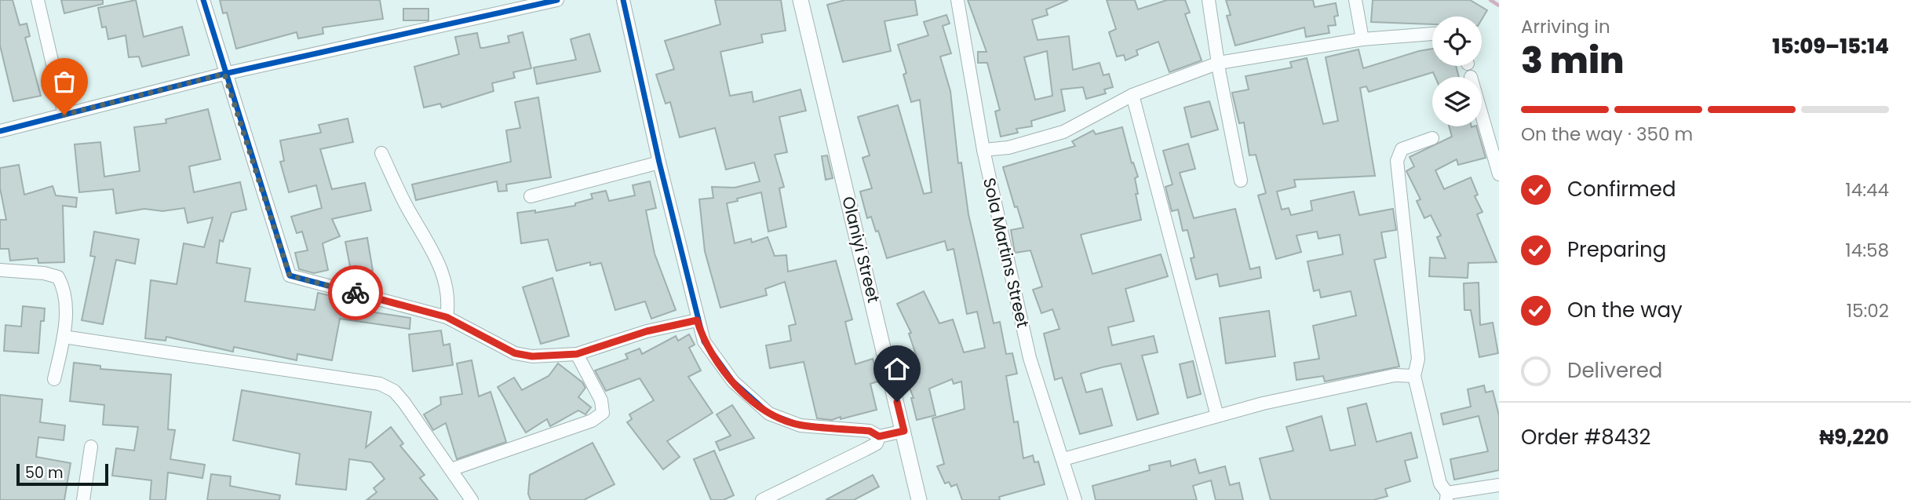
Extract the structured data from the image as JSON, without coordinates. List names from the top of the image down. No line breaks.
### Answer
{"streets":{"street":["Olaniyi Street","Sola Martins Street"]},"scale_bar":"50 m","page":{"heading":["3 min","Arriving in","15:09–15:14"],"panel":["Order #8432","₦9,220"],"bar":"On the way · 350 m","list":[["Confirmed","14:44"],["Preparing","14:58"],["On the way","15:02"],"Delivered"],"scale":"50 m"}}
